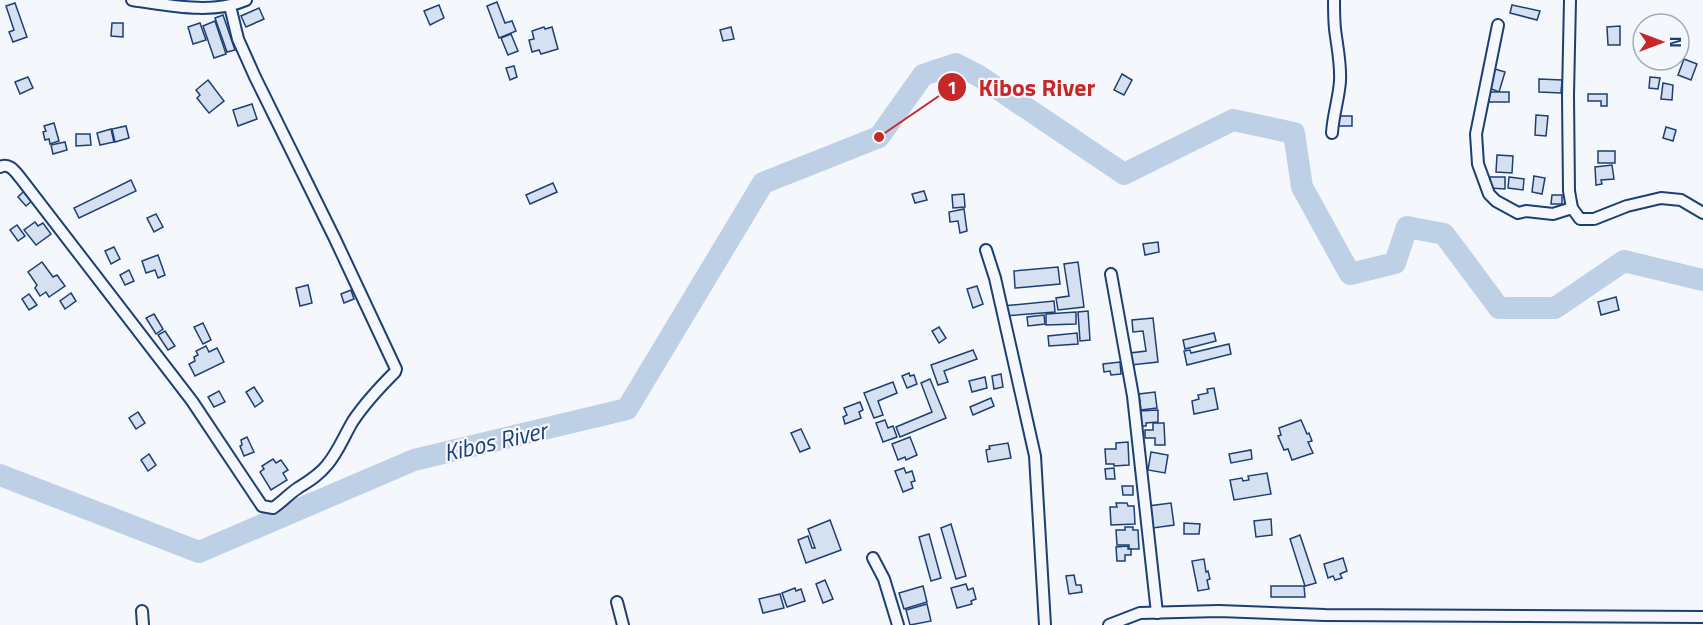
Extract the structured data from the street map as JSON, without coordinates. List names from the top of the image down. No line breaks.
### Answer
{"water":["Kibos River"],"places":["Kibos River"],"north":"right"}
